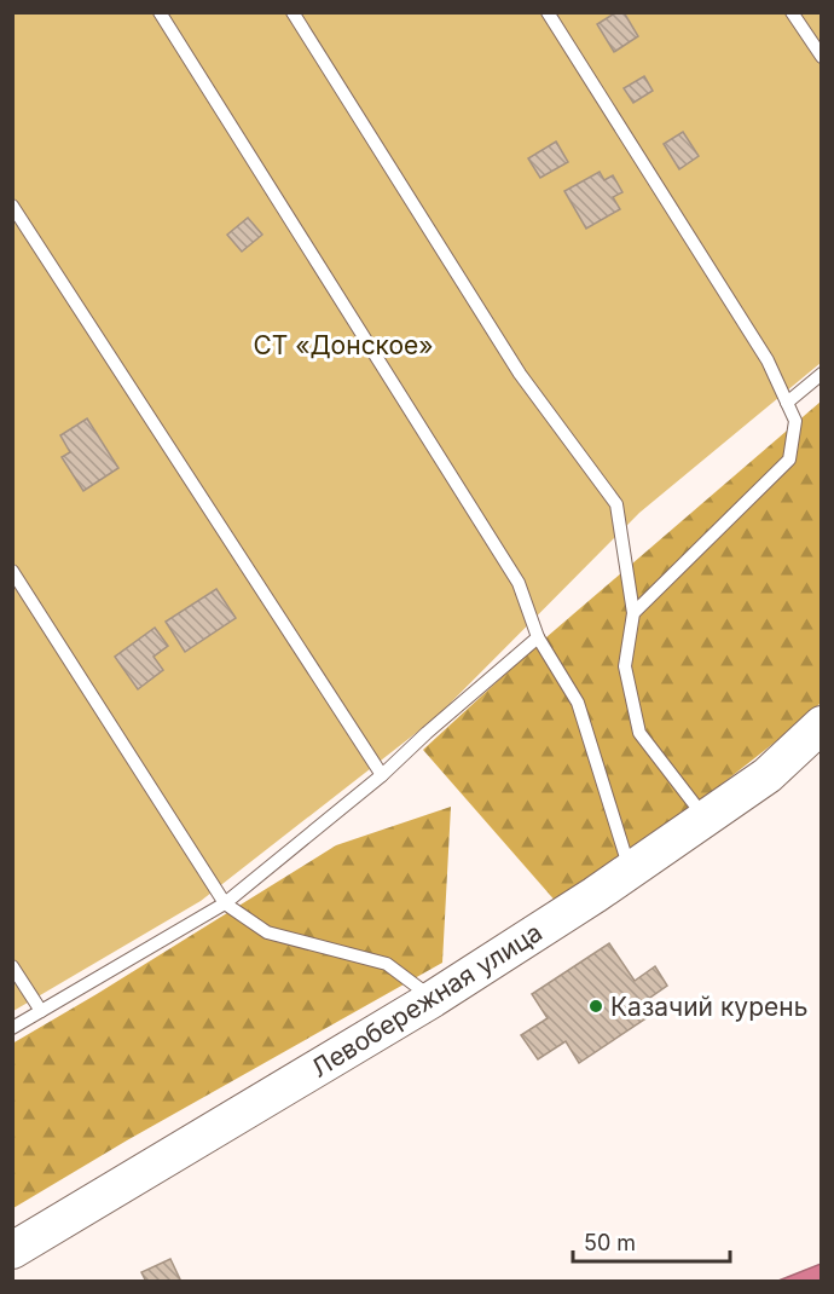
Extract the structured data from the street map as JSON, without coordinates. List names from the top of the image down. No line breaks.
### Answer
{"streets":{"main road":["Левобережная улица"]},"parks":["СТ «Донское»"],"places":["Казачий курень"],"scale_bar":"50 m"}
